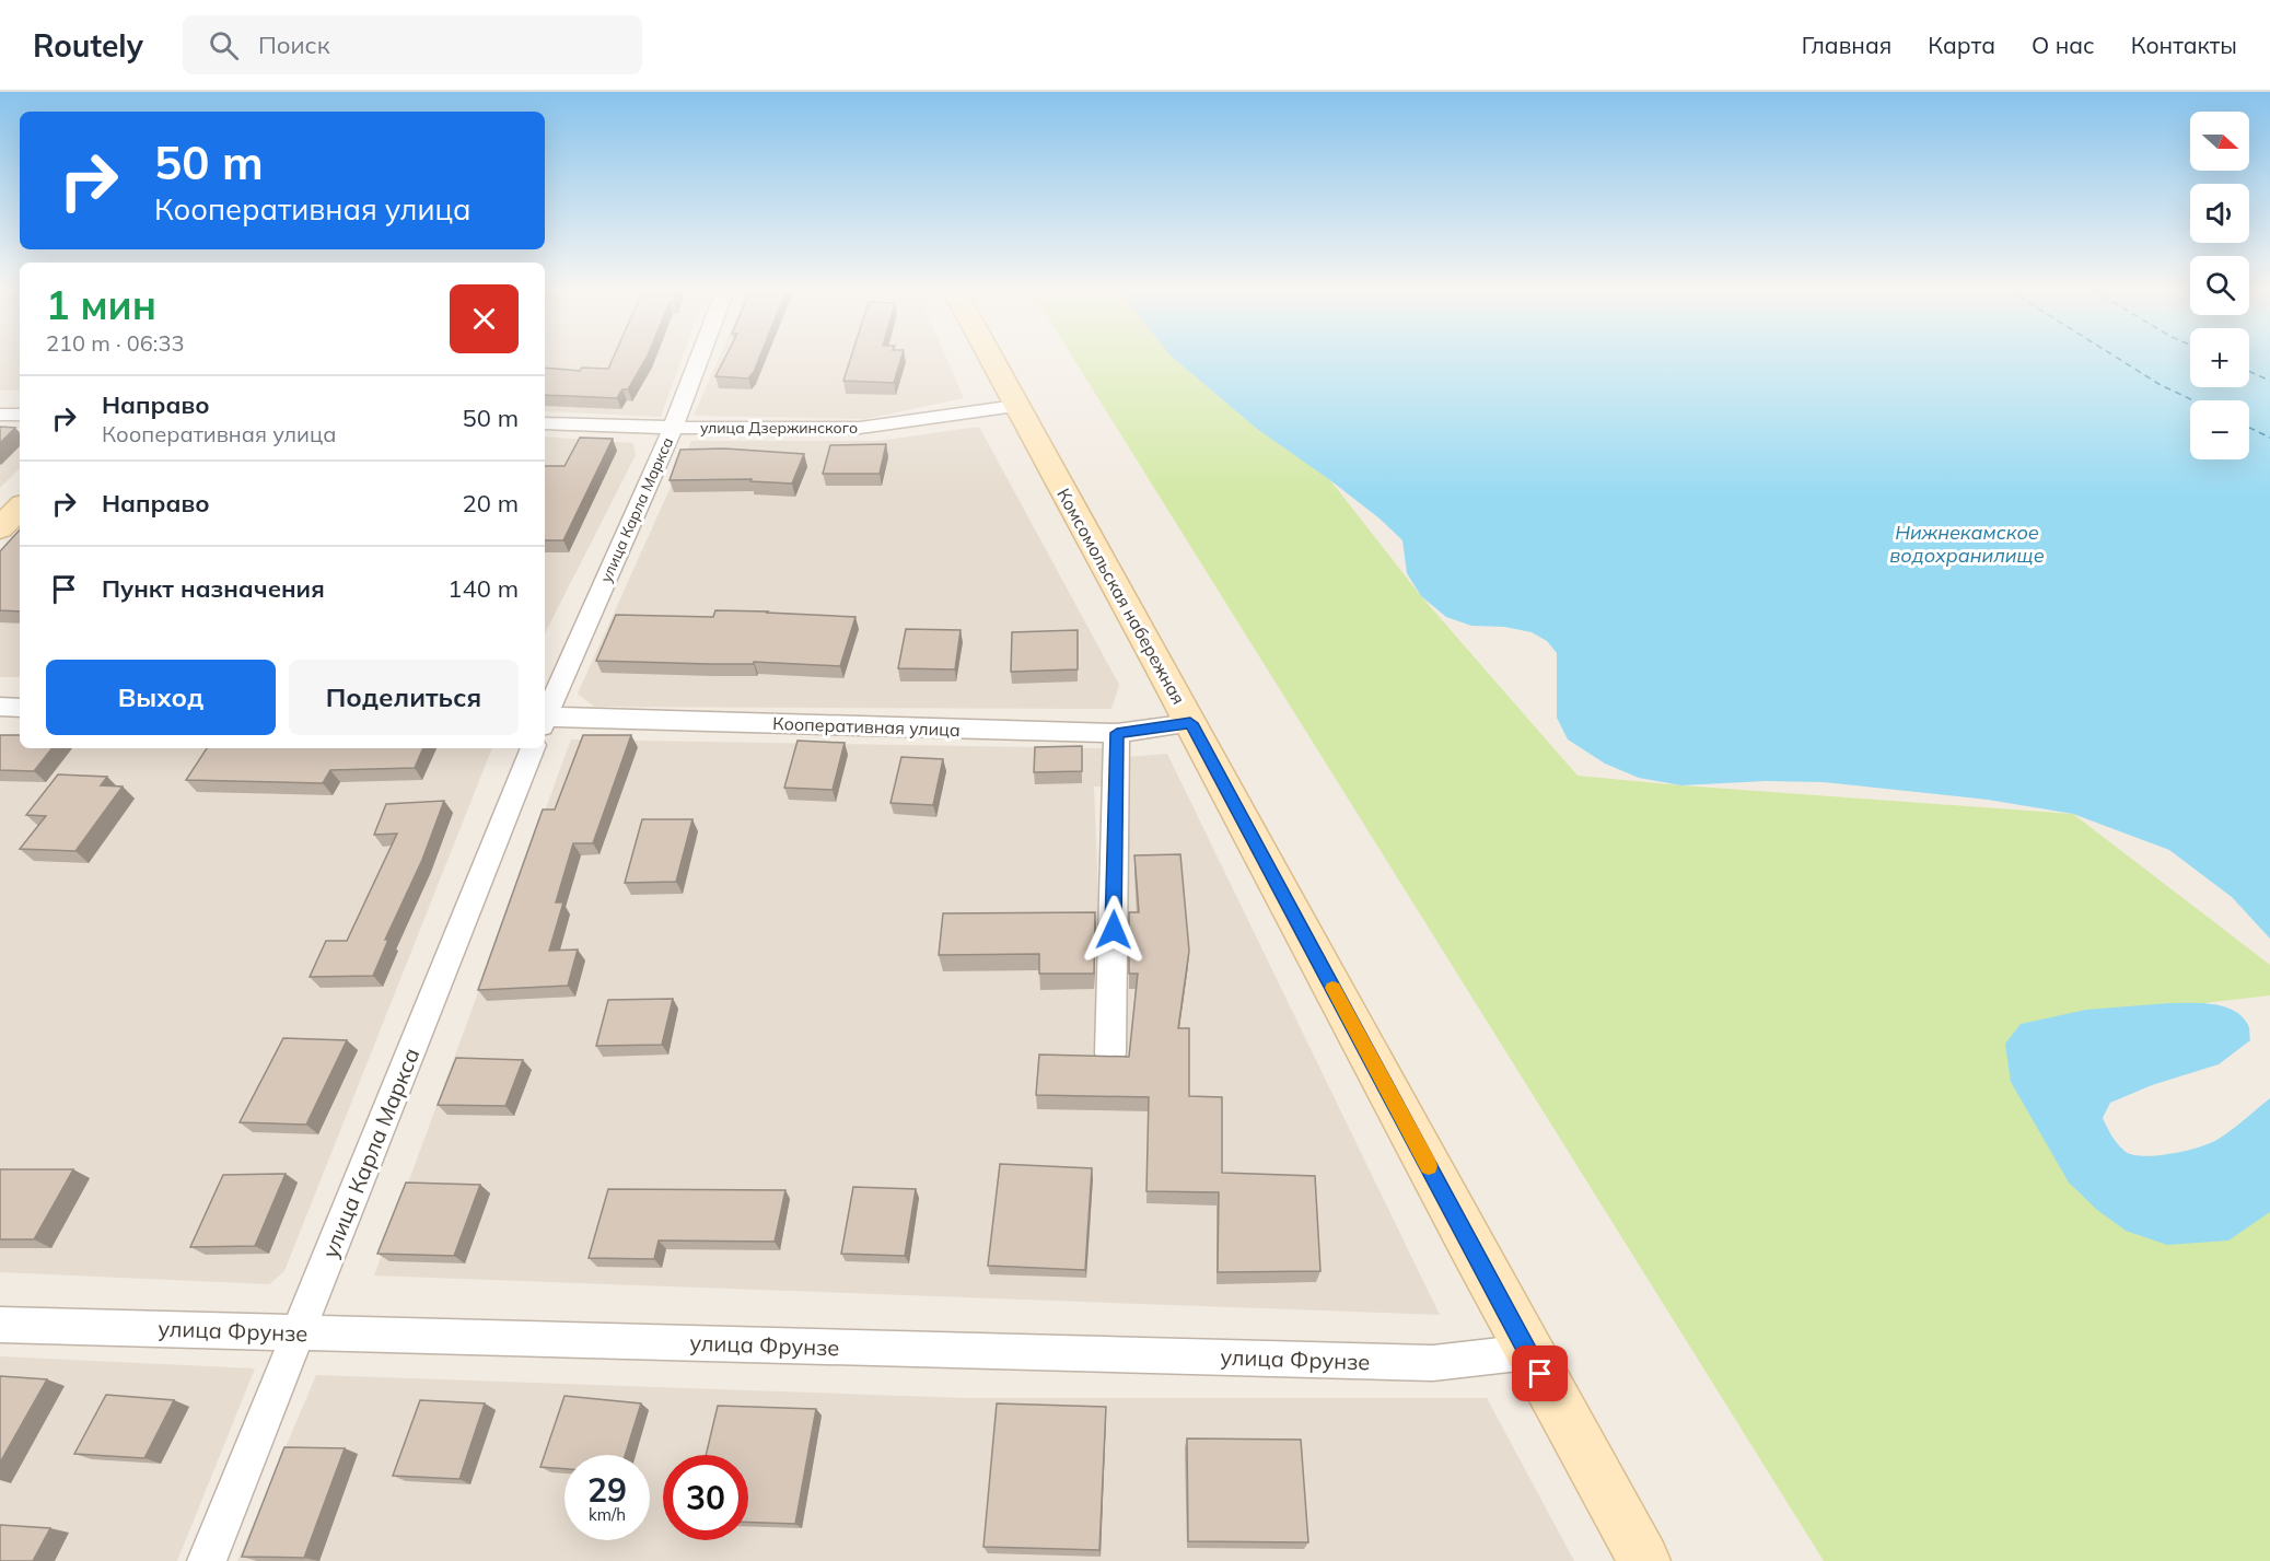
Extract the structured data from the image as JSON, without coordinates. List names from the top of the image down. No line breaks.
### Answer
{"streets":{"street":["улица Дзержинского","улица Карла Маркса","Комсомольская набережная","Кооперативная улица","улица Фрунзе"]},"crossings":[["улица Дзержинского","улица Карла Маркса"],["улица Дзержинского","Комсомольская набережная"],["улица Карла Маркса","улица Фрунзе"],["Комсомольская набережная","Кооперативная улица"],["Комсомольская набережная","улица Фрунзе"]],"water":["Нижнекамское водохранилище"],"north":"right","page":{"header":"Routely","search":"Поиск","nav":["Главная","Карта","О нас","Контакты"],"map_buttons":["+","−"],"turn":["50 m","Кооперативная улица"],"heading":["1 мин","210 m · 06:33"],"list":[{"name":"Направо","note":"Кооперативная улица","value":"50 m"},{"name":"Направо","value":"20 m"},{"name":"Пункт назначения","value":"140 m"}],"buttons":["Выход","Поделиться"],"speed":"29 km/h","limit":"30"}}
